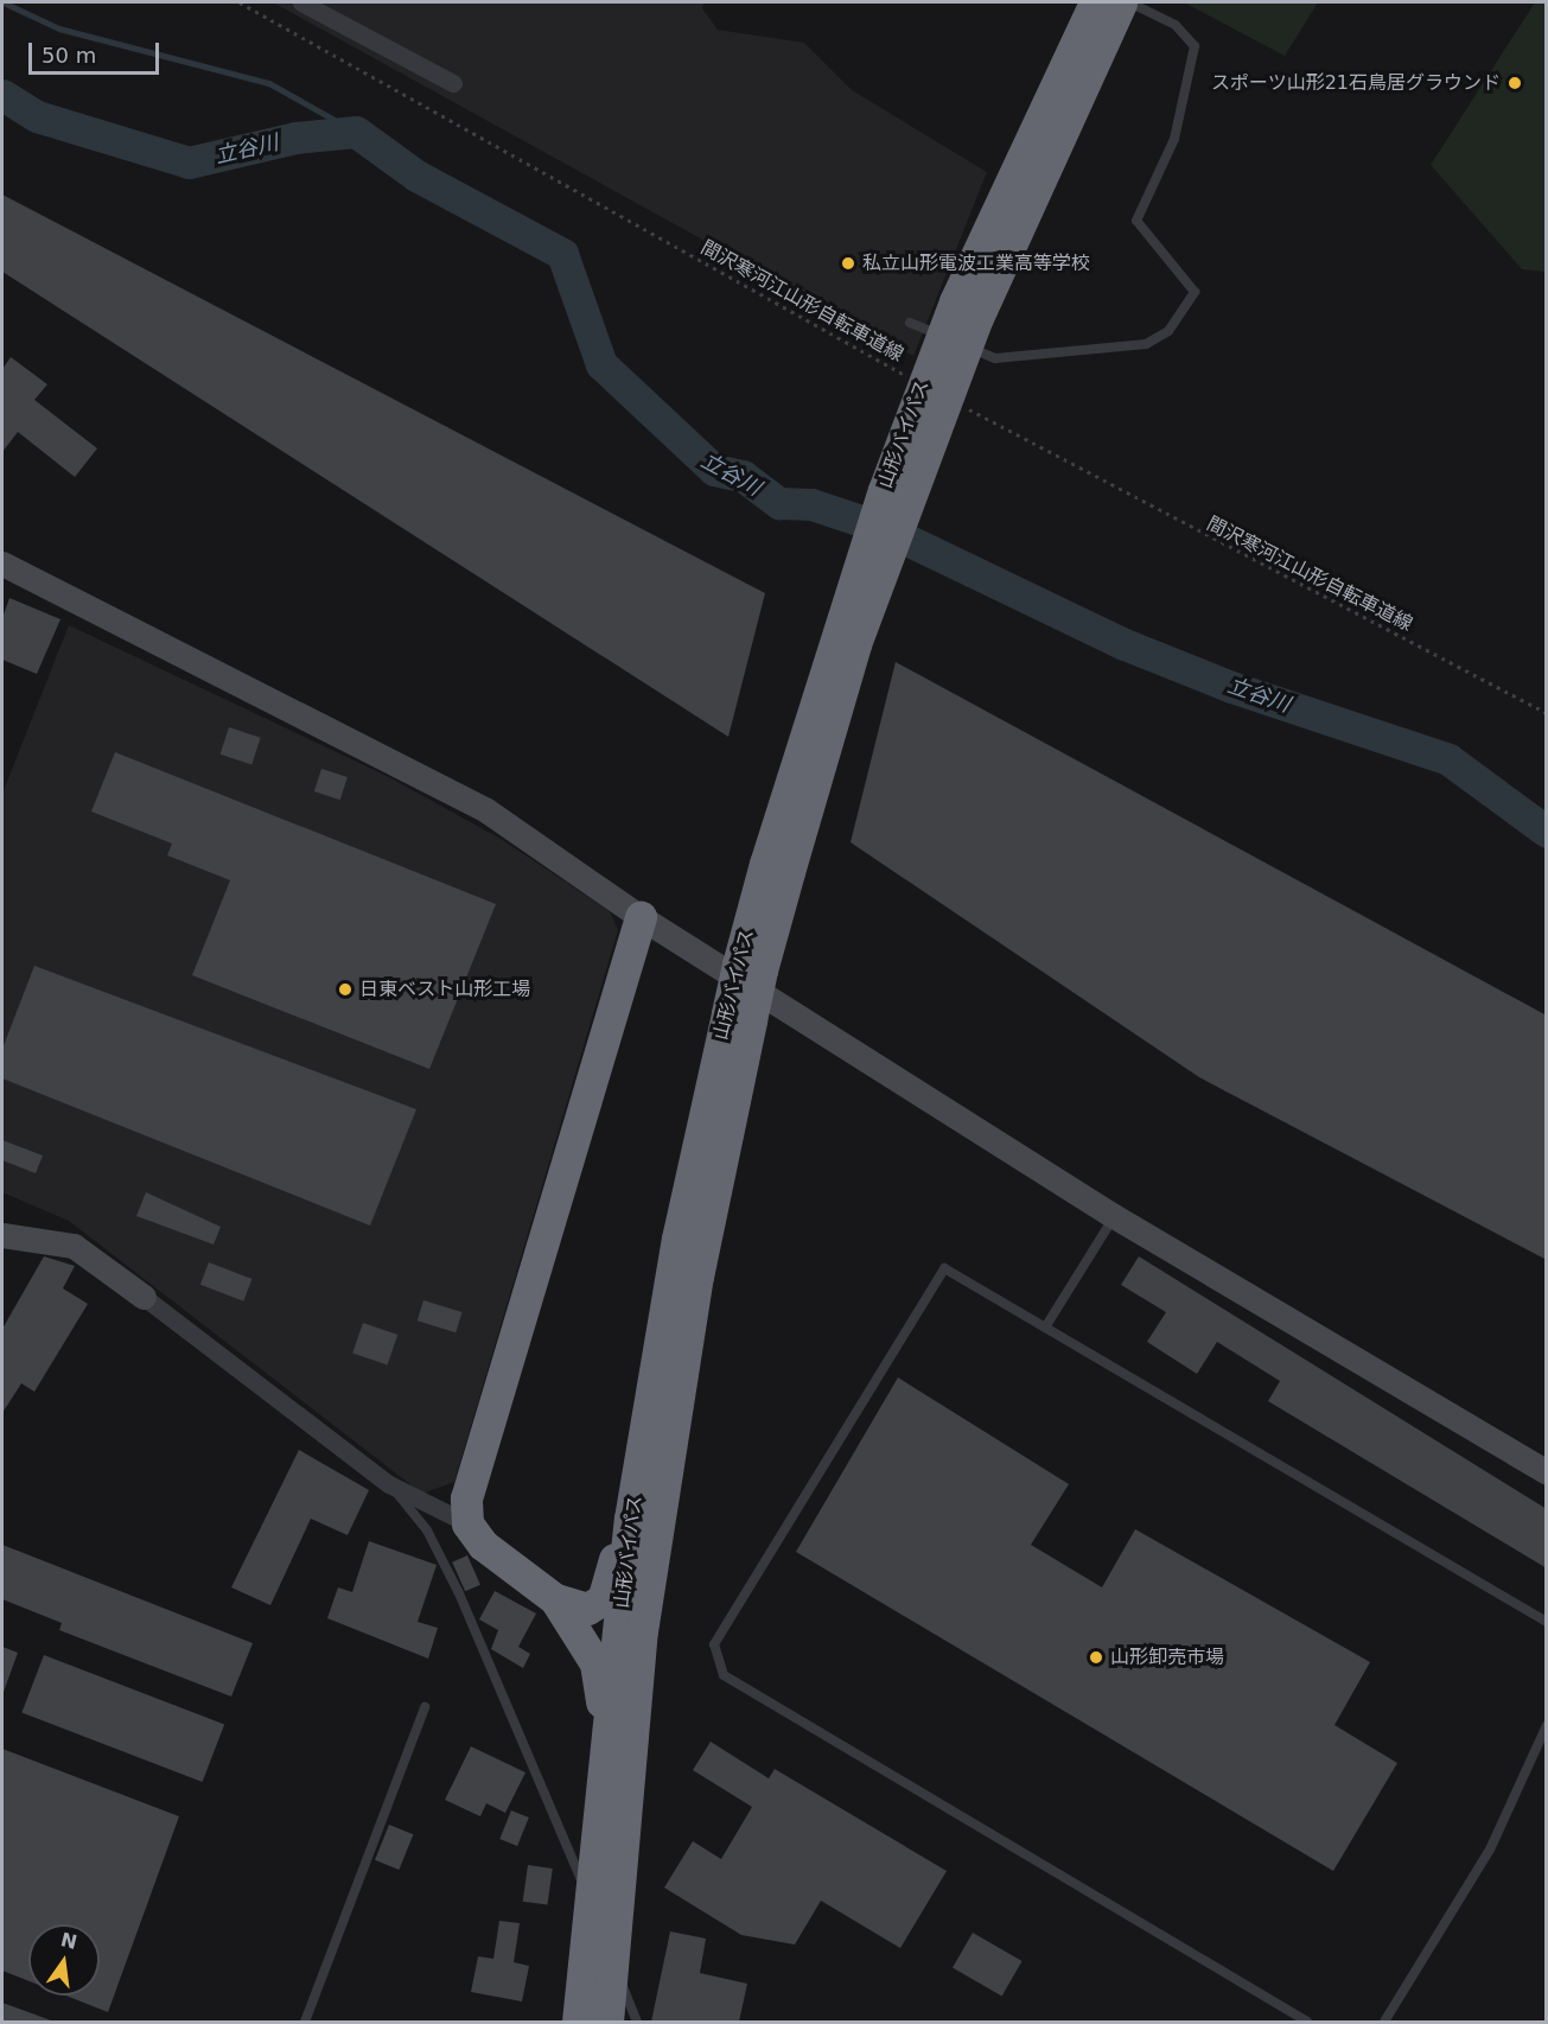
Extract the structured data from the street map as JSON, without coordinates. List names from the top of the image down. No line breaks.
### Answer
{"streets":{"highway":["山形バイパス"],"path":["間沢寒河江山形自転車道線"]},"water":["立谷川"],"places":["スポーツ山形21石鳥居グラウンド","私立山形電波工業高等学校","日東ベスト山形工場","山形卸売市場"],"scale_bar":"50 m","north":"top"}
